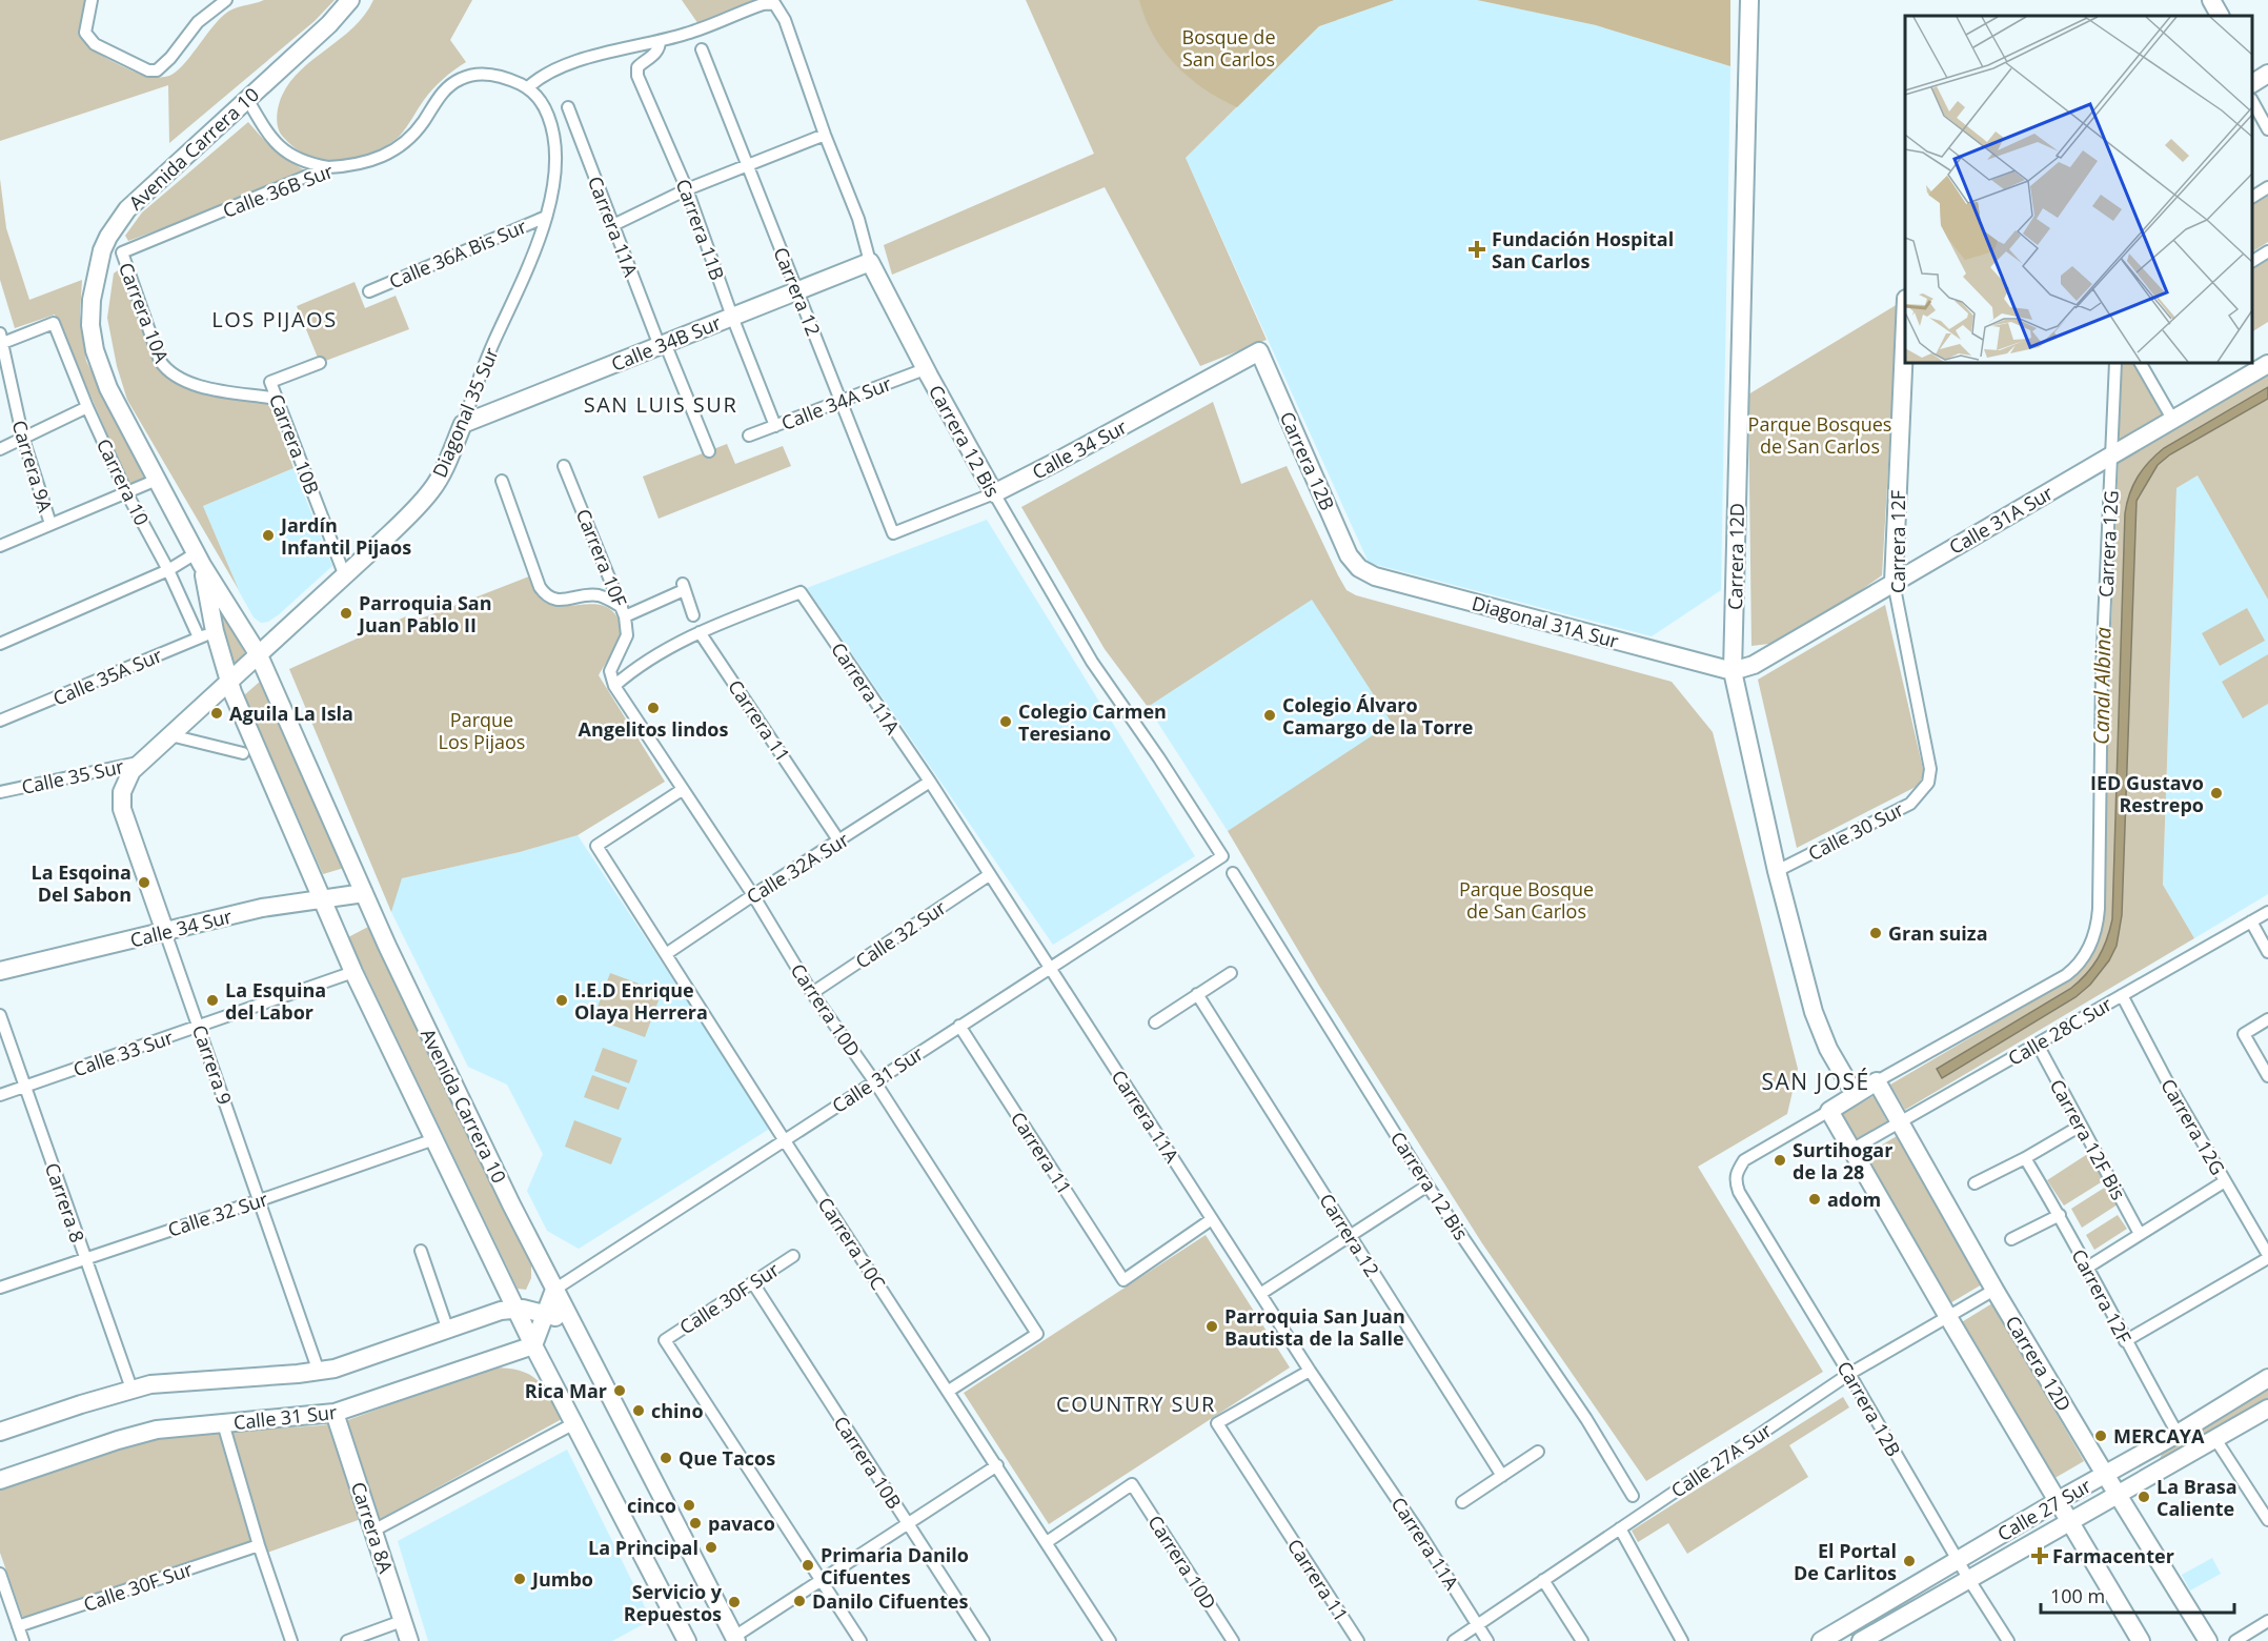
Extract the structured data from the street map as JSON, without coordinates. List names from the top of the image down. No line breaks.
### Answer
{"streets":{"street":["Avenida Carrera 10","Calle 36B Sur","Carrera 11A","Carrera 11B","Calle 36A Bis Sur","Carrera 12","Carrera 10A","Calle 34B Sur","Calle 34A Sur","Diagonal 35 Sur","Carrera 12 Bis","Carrera 10B","Calle 34 Sur","Carrera 12B","Carrera 9A","Carrera 10","Calle 31A Sur","Carrera 12F","Carrera 12G","Carrera 12D","Carrera 10F","Diagonal 31A Sur","Calle 35A Sur","Carrera 11","Calle 35 Sur","Calle 30 Sur","Calle 32A Sur","Calle 32 Sur","Carrera 10D","Calle 28C Sur","Calle 33 Sur","Carrera 9","Calle 31 Sur","Carrera 12F Bis","Carrera 8","Carrera 10C","Calle 30F Sur","Calle 27A Sur","Calle 27 Sur","Carrera 8A"]},"crossings":[["Avenida Carrera 10","Diagonal 35 Sur"],["Avenida Carrera 10","Calle 34 Sur"],["Avenida Carrera 10","Carrera 10"],["Avenida Carrera 10","Calle 35A Sur"],["Avenida Carrera 10","Calle 35 Sur"],["Avenida Carrera 10","Calle 32 Sur"],["Avenida Carrera 10","Calle 33 Sur"],["Avenida Carrera 10","Calle 31 Sur"],["Calle 36B Sur","Carrera 10A"],["Calle 36B Sur","Diagonal 35 Sur"],["Carrera 11A","Calle 34B Sur"],["Carrera 11A","Carrera 11"],["Carrera 11A","Calle 32A Sur"],["Carrera 11A","Calle 32 Sur"],["Carrera 11A","Calle 31 Sur"],["Carrera 11A","Calle 27A Sur"],["Carrera 11B","Calle 34B Sur"],["Carrera 11B","Calle 34A Sur"],["Carrera 11B","Carrera 12 Bis"],["Calle 36A Bis Sur","Diagonal 35 Sur"],["Carrera 12","Calle 34B Sur"],["Carrera 12","Calle 34A Sur"],["Carrera 12","Calle 34 Sur"],["Carrera 10A","Carrera 10B"],["Calle 34B Sur","Diagonal 35 Sur"],["Calle 34B Sur","Carrera 12 Bis"],["Calle 34A Sur","Carrera 12 Bis"],["Diagonal 35 Sur","Carrera 10B"],["Diagonal 35 Sur","Calle 35 Sur"],["Carrera 12 Bis","Calle 34 Sur"],["Carrera 12 Bis","Calle 31 Sur"],["Carrera 10B","Calle 30F Sur"],["Calle 34 Sur","Carrera 12B"],["Calle 34 Sur","Carrera 9"],["Carrera 12B","Diagonal 31A Sur"],["Carrera 12B","Calle 27A Sur"],["Carrera 12B","Calle 27 Sur"],["Carrera 9A","Carrera 10"],["Carrera 10","Calle 35A Sur"],["Calle 31A Sur","Carrera 12F"],["Calle 31A Sur","Carrera 12G"],["Calle 31A Sur","Carrera 12D"],["Calle 31A Sur","Diagonal 31A Sur"],["Carrera 12F","Calle 30 Sur"],["Carrera 12F","Calle 27 Sur"],["Carrera 12G","Carrera 12D"],["Carrera 12G","Calle 28C Sur"],["Carrera 12D","Diagonal 31A Sur"],["Carrera 12D","Calle 30 Sur"],["Carrera 12D","Calle 28C Sur"],["Carrera 12D","Calle 27A Sur"],["Carrera 12D","Calle 27 Sur"],["Carrera 10F","Carrera 10D"],["Carrera 11","Calle 32A Sur"],["Carrera 11","Calle 31 Sur"],["Calle 35 Sur","Carrera 9"],["Calle 32A Sur","Carrera 10D"],["Calle 32A Sur","Carrera 10C"],["Calle 32 Sur","Carrera 10D"],["Calle 32 Sur","Carrera 9"],["Calle 32 Sur","Carrera 8"],["Carrera 10D","Calle 31 Sur"],["Carrera 10D","Carrera 10C"],["Calle 28C Sur","Carrera 12F Bis"],["Calle 33 Sur","Carrera 9"],["Calle 33 Sur","Carrera 8"],["Calle 31 Sur","Carrera 10C"],["Calle 31 Sur","Carrera 8A"]],"districts":["LOS PIJAOS","SAN LUIS SUR","SAN JOSÉ","COUNTRY SUR"],"water":["Canal Albina"],"parks":["Bosque de San Carlos","Parque Bosques de San Carlos","Parque Los Pijaos","Parque Bosque de San Carlos"],"places":{"health":["Fundación Hospital San Carlos","Farmacenter"],"other":["Jardín Infantil Pijaos","Parroquia San Juan Pablo II","Angelitos lindos","Aguila La Isla","Colegio Álvaro Camargo de la Torre","Colegio Carmen Teresiano","IED Gustavo Restrepo","La Esqoina Del Sabon","Gran suiza","La Esquina del Labor","I.E.D Enrique Olaya Herrera","Surtihogar de la 28","adom","Parroquia San Juan Bautista de la Salle","Rica Mar","chino","MERCAYA","Que Tacos","La Brasa Caliente","cinco","pavaco","La Principal","El Portal De Carlitos","Primaria Danilo Cifuentes","Jumbo","Danilo Cifuentes","Servicio y Repuestos"]},"scale_bar":"100 m"}
